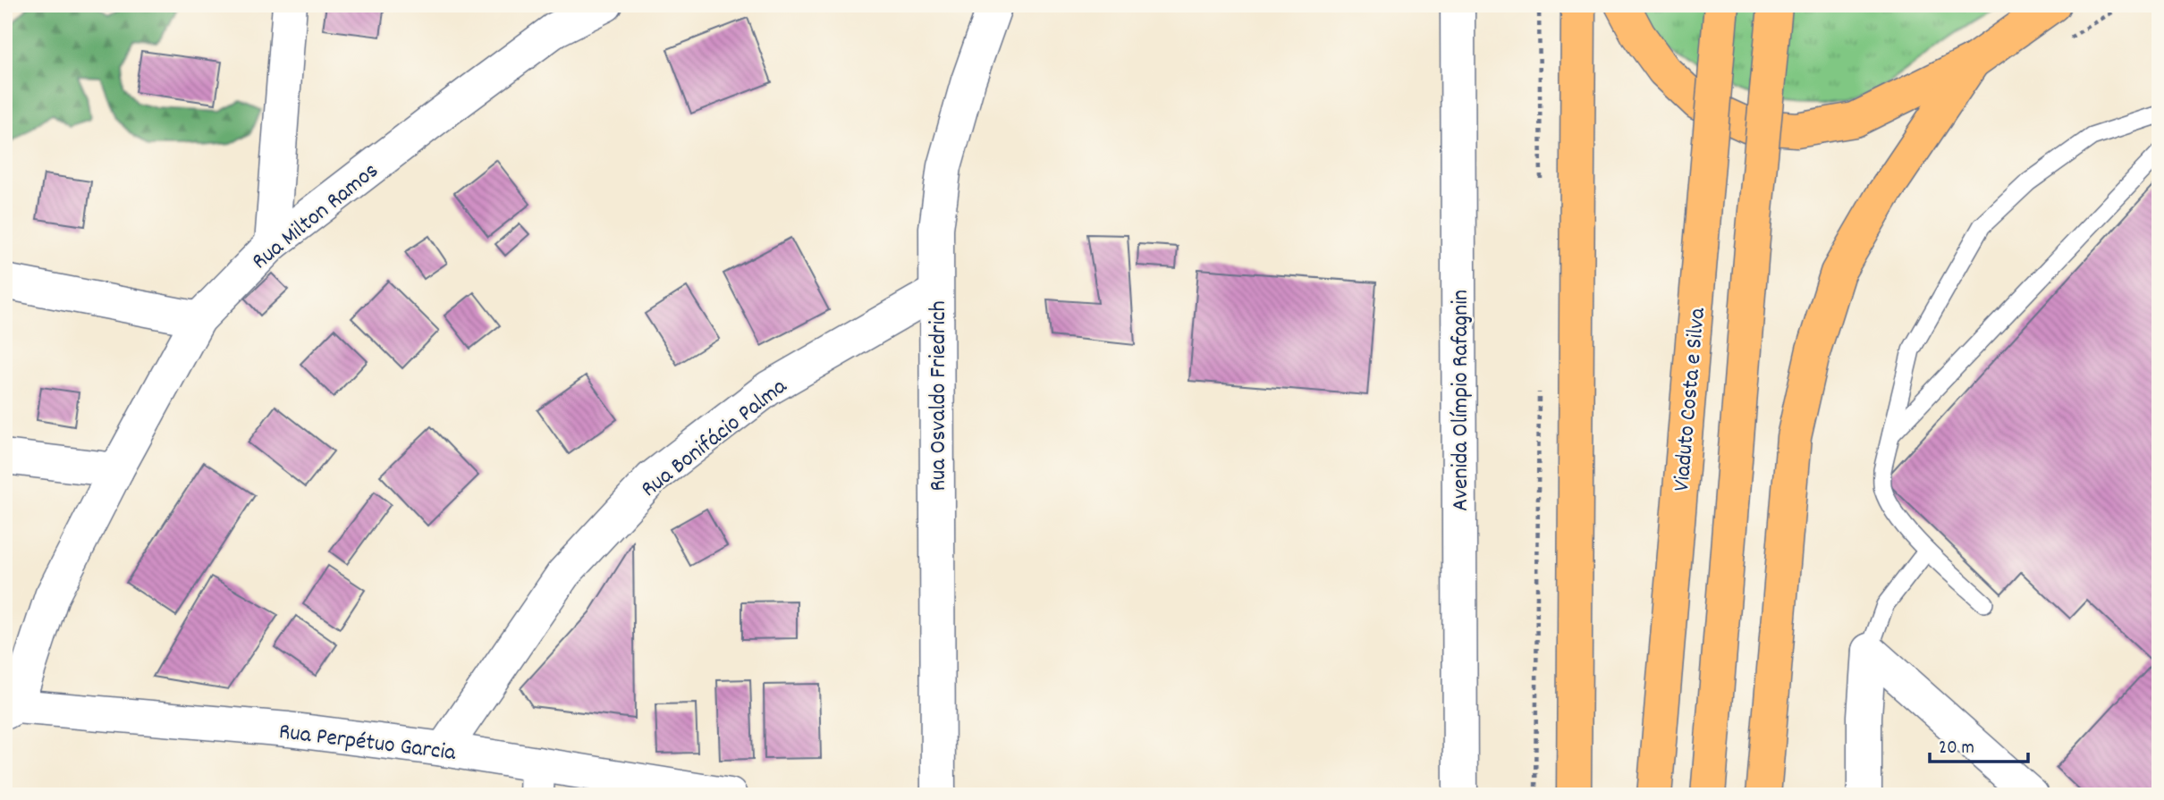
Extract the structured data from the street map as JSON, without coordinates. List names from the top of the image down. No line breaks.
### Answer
{"streets":{"main road":["Viaduto Costa e Silva"],"street":["Rua Milton Ramos","Rua Osvaldo Friedrich","Avenida Olímpio Rafagnin","Rua Bonifácio Palma","Rua Perpétuo Garcia"]},"crossings":[["Rua Milton Ramos","Rua Perpétuo Garcia"],["Rua Osvaldo Friedrich","Rua Bonifácio Palma"],["Rua Bonifácio Palma","Rua Perpétuo Garcia"]],"scale_bar":"20 m"}
